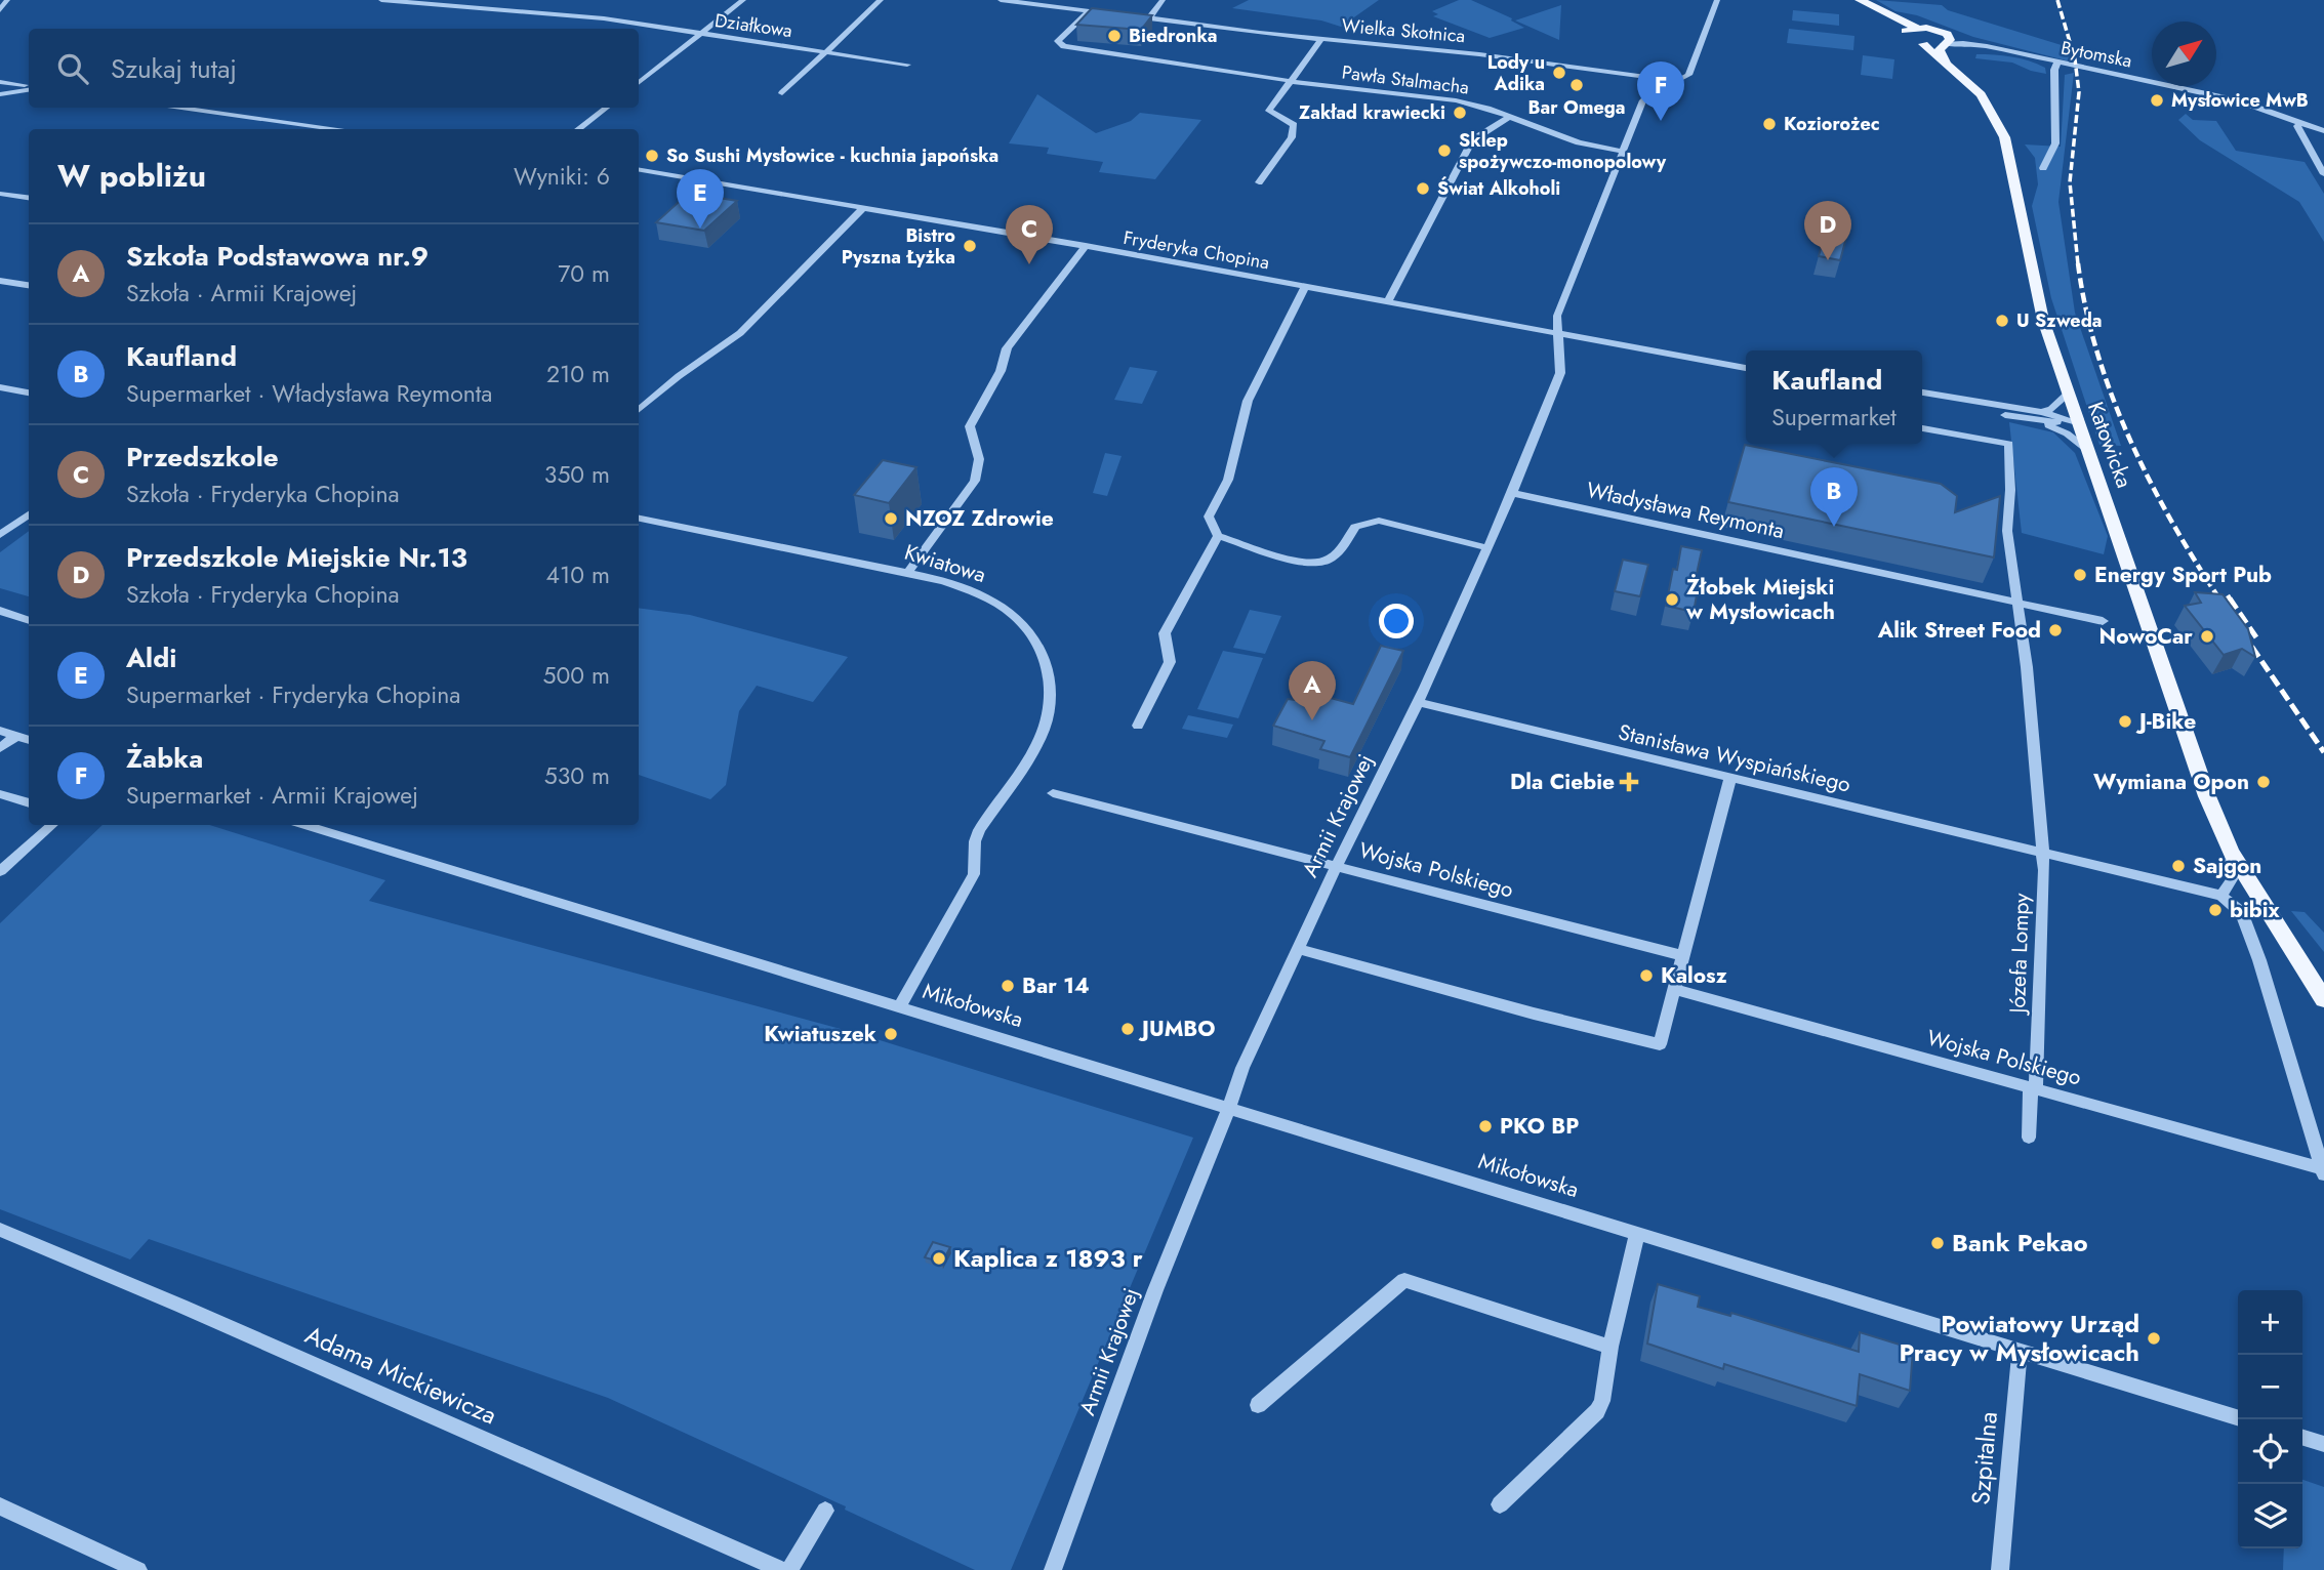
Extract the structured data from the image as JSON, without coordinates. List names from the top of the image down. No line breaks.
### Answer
{"streets":{"main road":["Katowicka"],"street":["Działkowa","Wielka Skotnica","Bytomska","Pawła Stalmacha","Fryderyka Chopina","Władysława Reymonta","Kwiatowa","Stanisława Wyspiańskiego","Armii Krajowej","Wojska Polskiego","Józefa Lompy","Mikołowska","Adama Mickiewicza","Szpitalna"]},"crossings":[["Wielka Skotnica","Armii Krajowej"],["Fryderyka Chopina","Armii Krajowej"],["Katowicka","Stanisława Wyspiańskiego"],["Władysława Reymonta","Armii Krajowej"],["Kwiatowa","Mikołowska"],["Stanisława Wyspiańskiego","Armii Krajowej"],["Stanisława Wyspiańskiego","Józefa Lompy"],["Armii Krajowej","Wojska Polskiego"],["Armii Krajowej","Mikołowska"],["Wojska Polskiego","Józefa Lompy"],["Mikołowska","Szpitalna"]],"places":{"other":["Biedronka","Lody u Adika","Bar Omega","Mysłowice MwB","Zakład krawiecki","Koziorożec","Sklep spożywczo-monopolowy","So Sushi Mysłowice - kuchnia japońska","Świat Alkoholi","Bistro Pyszna Łyżka","U Szweda","NZOZ Zdrowie","Energy Sport Pub","Żłobek Miejski w Mysłowicach","Alik Street Food","NowoCar","J-Bike","Wymiana Opon","Sajgon","bibix","Kalosz","Bar 14","JUMBO","Kwiatuszek","PKO BP","Bank Pekao","Kaplica z 1893 r","Powiatowy Urząd Pracy w Mysłowicach"],"health":["Dla Ciebie"]},"north":"top right","page":{"search":"Szukaj tutaj","pins":["F","E","D","C","B","A"],"heading":["W pobliżu","Wyniki: 6"],"list":[{"mark":"A","name":"Szkoła Podstawowa nr.9","note":"Szkoła · Armii Krajowej","value":"70 m"},{"mark":"B","name":"Kaufland","note":"Supermarket · Władysława Reymonta","value":"210 m"},{"mark":"C","name":"Przedszkole","note":"Szkoła · Fryderyka Chopina","value":"350 m"},{"mark":"D","name":"Przedszkole Miejskie Nr.13","note":"Szkoła · Fryderyka Chopina","value":"410 m"},{"mark":"E","name":"Aldi","note":"Supermarket · Fryderyka Chopina","value":"500 m"},{"mark":"F","name":"Żabka","note":"Supermarket · Armii Krajowej","value":"530 m"}],"popup":["Kaufland","Supermarket"],"map_buttons":["+","−"]}}
